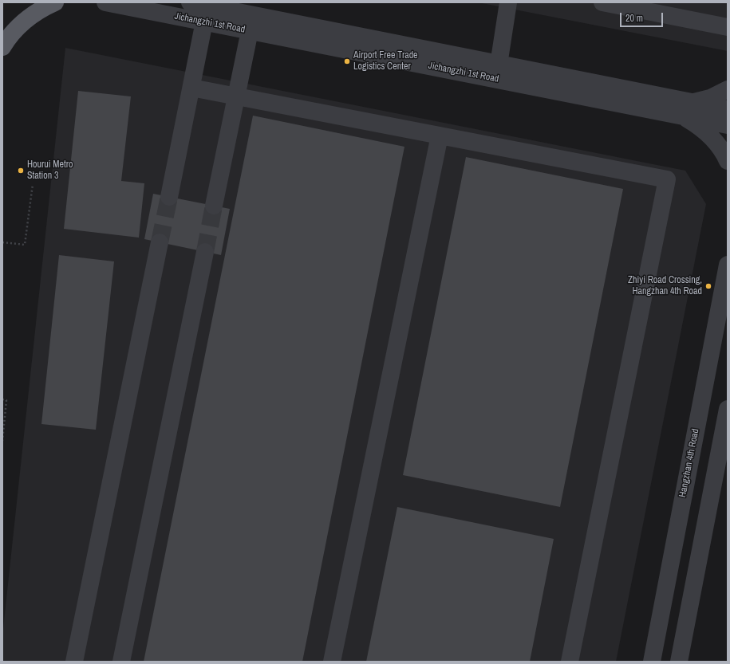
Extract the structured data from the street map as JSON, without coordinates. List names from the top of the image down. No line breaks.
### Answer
{"streets":{"street":["Jichangzhi 1st Road","Hangzhan 4th Road"]},"places":["Airport Free Trade Logistics Center","Hourui Metro Station 3","Zhiyi Road Crossing, Hangzhan 4th Road"],"scale_bar":"20 m"}
